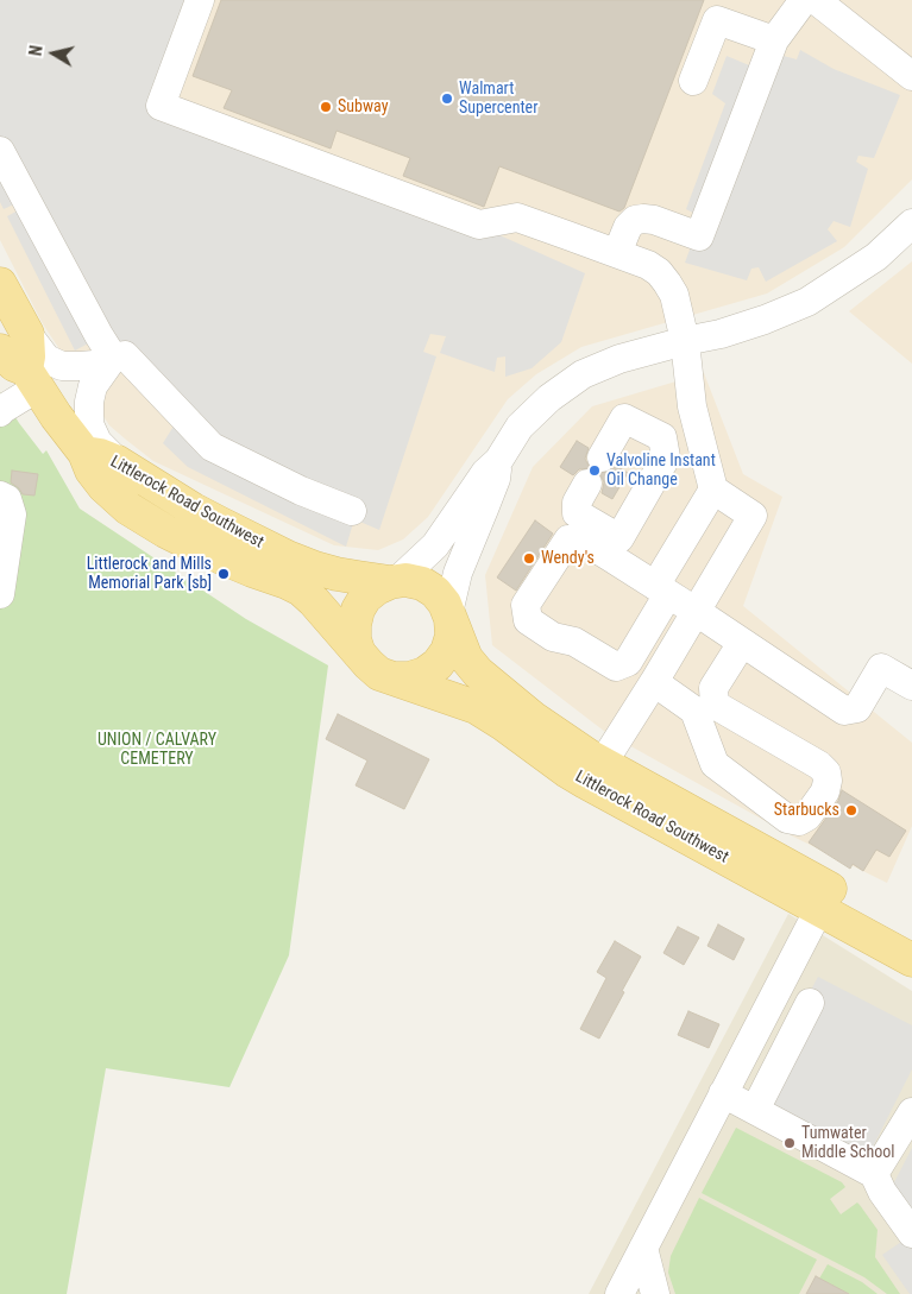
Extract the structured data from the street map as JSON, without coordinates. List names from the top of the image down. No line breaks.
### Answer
{"streets":{"main road":["Littlerock Road Southwest"]},"parks":["UNION / CALVARY CEMETERY"],"places":["Walmart Supercenter","Subway","Valvoline Instant Oil Change","Wendy's","Littlerock and Mills Memorial Park [sb]","Starbucks","Tumwater Middle School"],"north":"left"}
